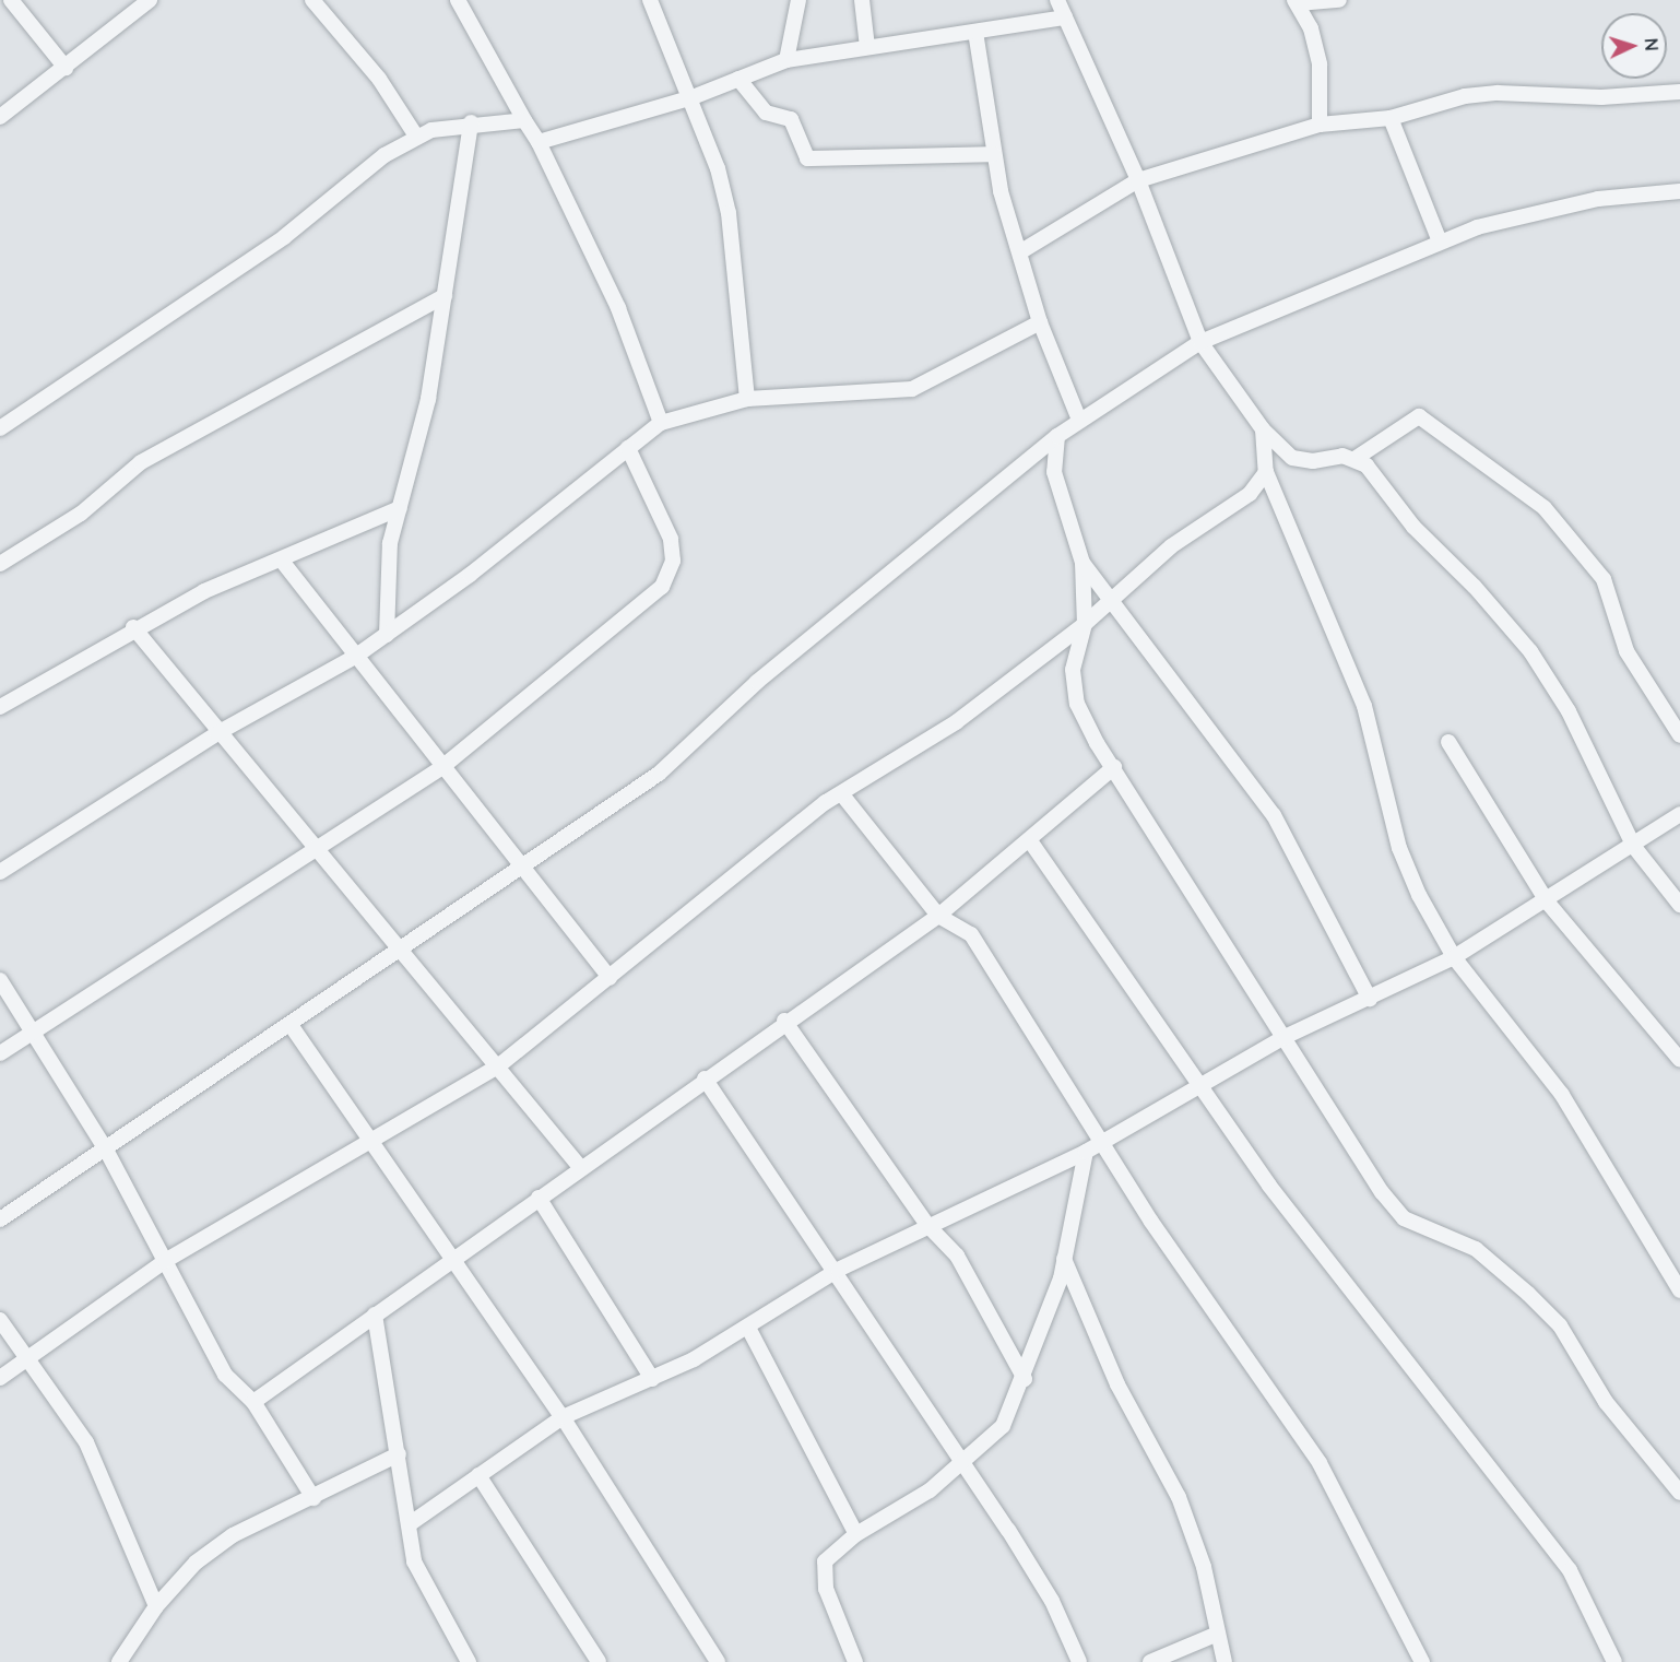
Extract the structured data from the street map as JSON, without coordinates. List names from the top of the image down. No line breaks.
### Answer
{"north":"right"}
